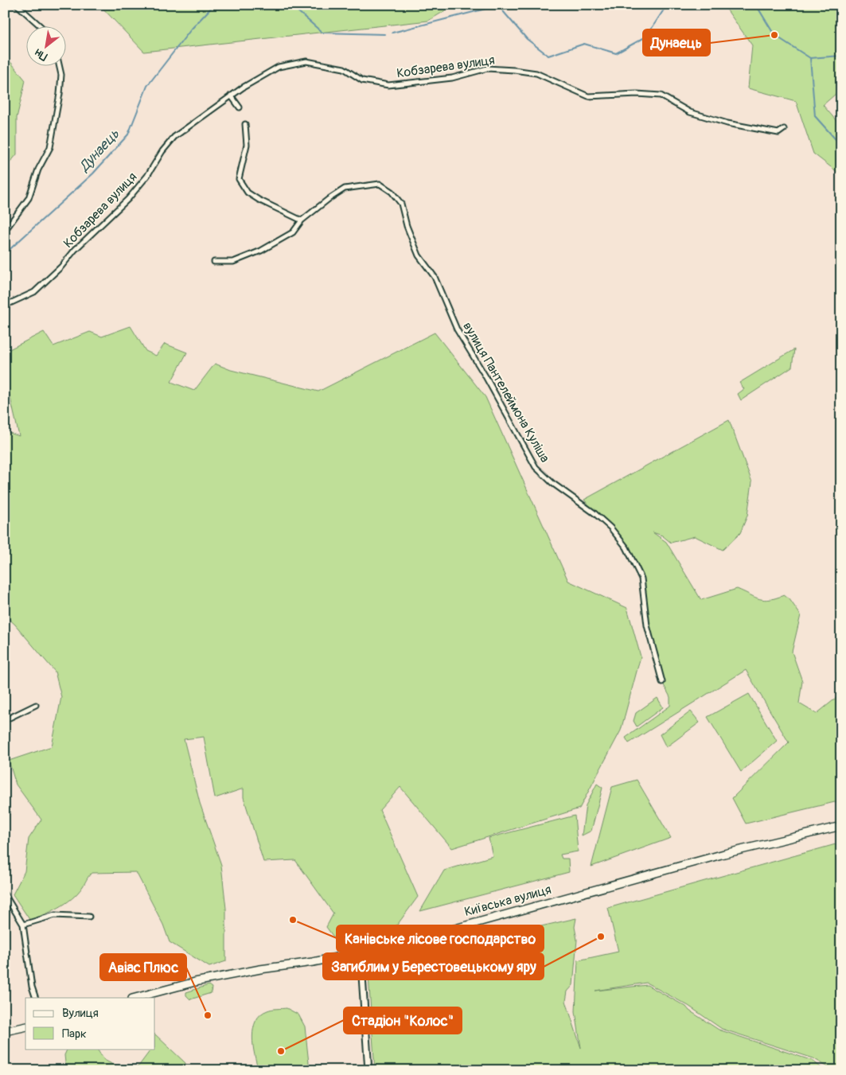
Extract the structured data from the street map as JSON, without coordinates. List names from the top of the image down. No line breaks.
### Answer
{"streets":{"main road":["Київська вулиця"],"street":["Кобзарева вулиця","вулиця Пантелеймона Куліша"]},"water":["Дунаець"],"places":["Дунаець","Канівське лісове господарство","Загиблим у Берестовецькому яру","Авіас Плюс","Стадіон \"Колос\""],"legend":["Вулиця","Парк"],"north":"bottom left"}
